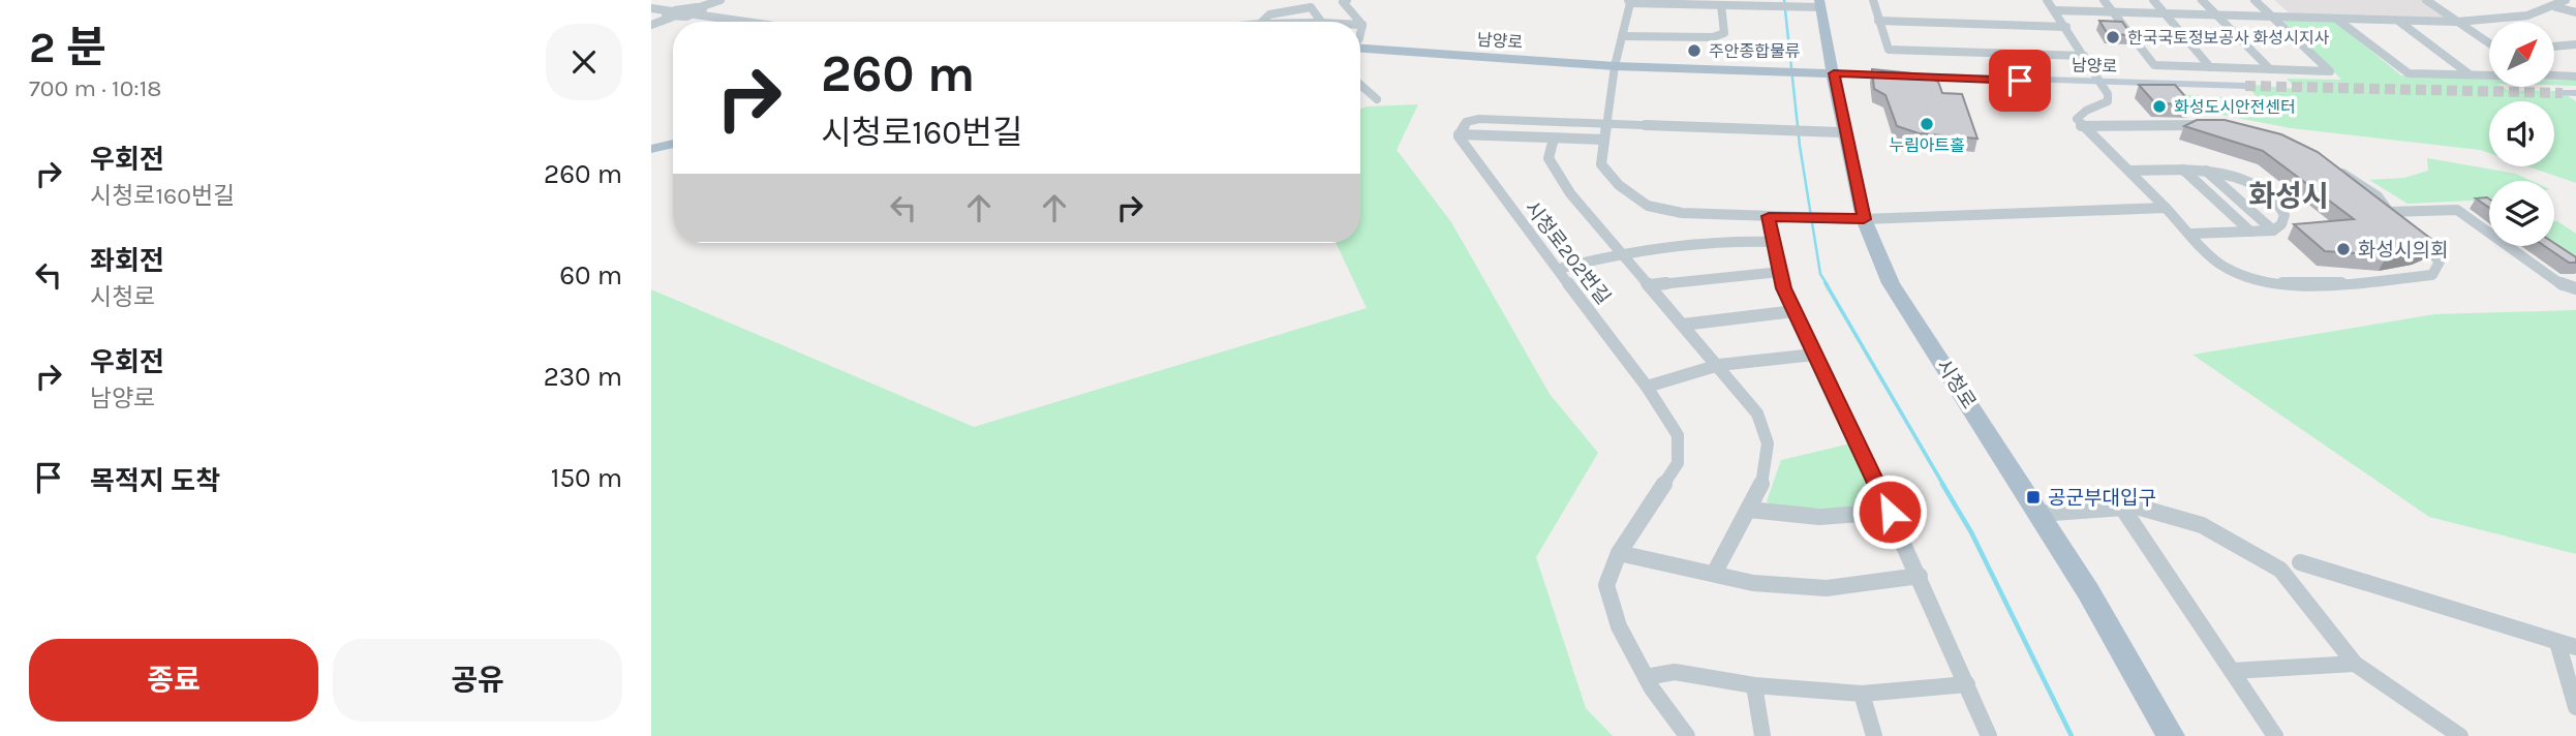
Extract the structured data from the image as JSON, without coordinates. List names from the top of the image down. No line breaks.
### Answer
{"streets":{"main road":["남양로","시청로"],"street":["시청로202번길"]},"crossings":[["남양로","시청로"]],"districts":["화성시"],"places":{"other":["한국국토정보공사 화성시지사","주안종합물류","화성도시안전센터","누림아트홀","화성시의회"],"transit":["공군부대입구"]},"north":"top right","page":{"heading":["2 분","700 m · 10:18"],"turn":["260 m","시청로160번길"],"list":[{"name":"우회전","note":"시청로160번길","value":"260 m"},{"name":"좌회전","note":"시청로","value":"60 m"},{"name":"우회전","note":"남양로","value":"230 m"},{"name":"목적지 도착","value":"150 m"}],"buttons":["종료","공유"]}}
